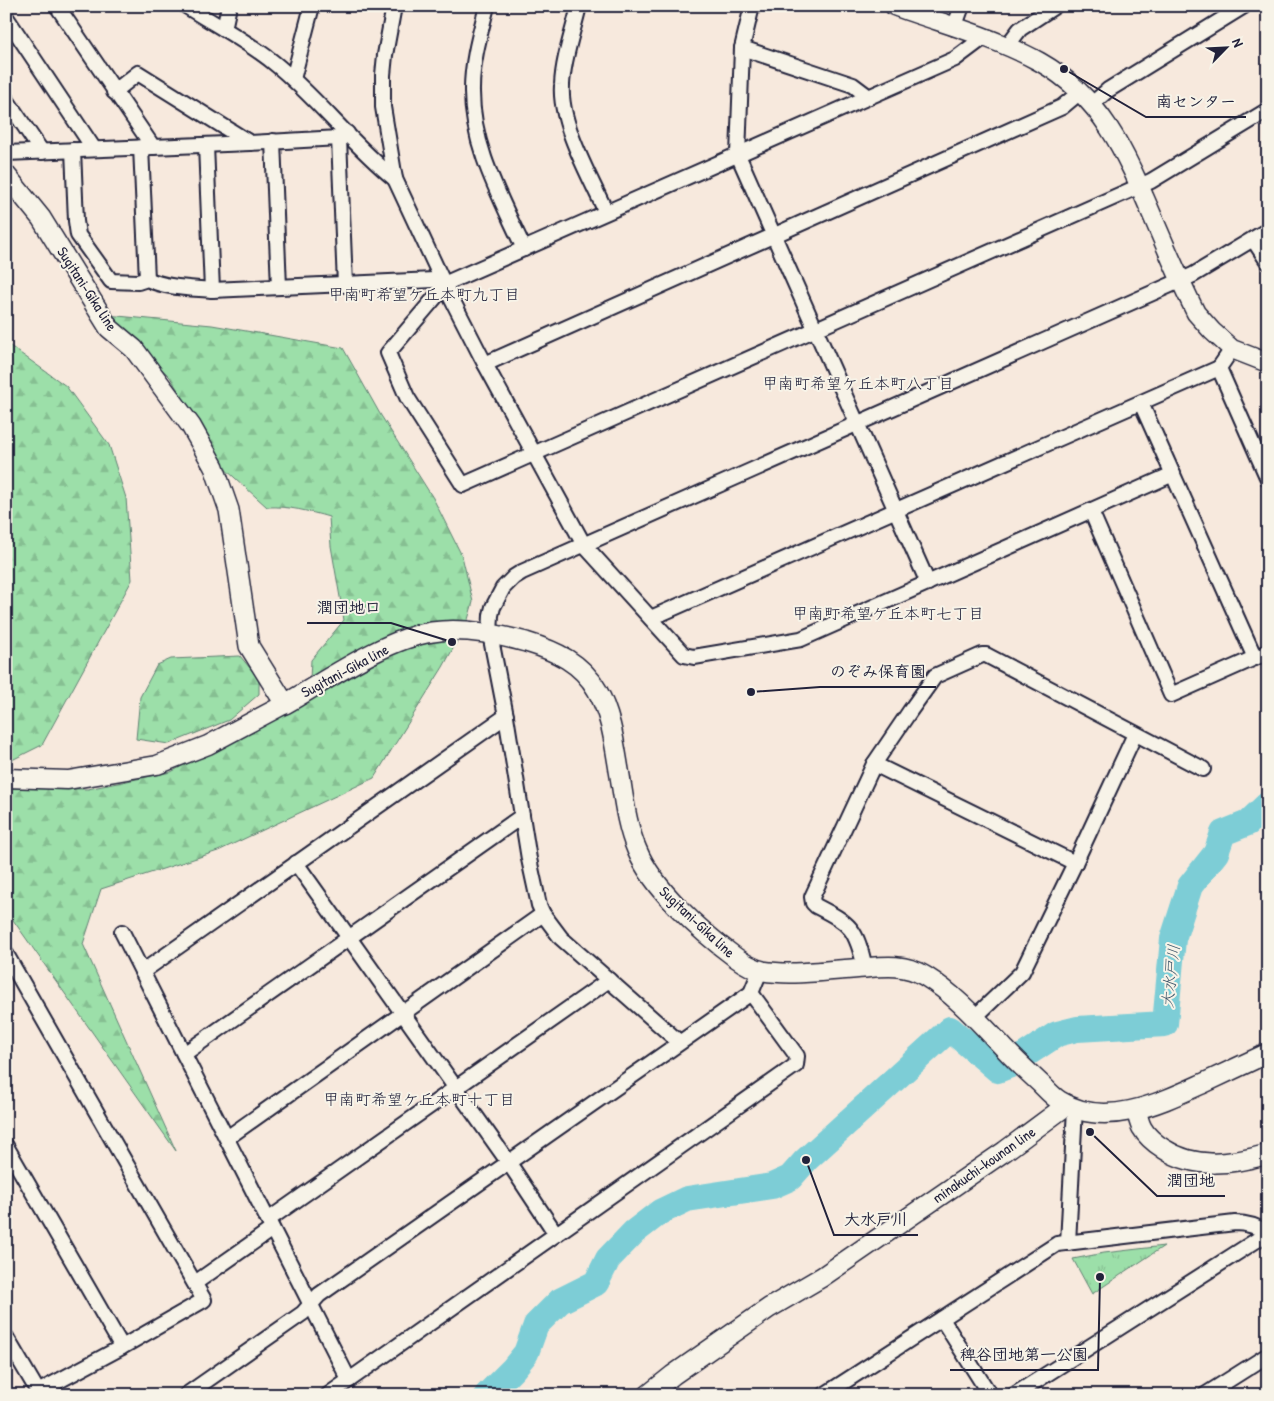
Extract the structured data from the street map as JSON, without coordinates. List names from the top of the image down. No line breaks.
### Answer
{"streets":{"main road":["Sugitani-Gika line","minakuchi-kounan line"]},"crossings":[["Sugitani-Gika line","minakuchi-kounan line"]],"districts":["甲南町希望ケ丘本町九丁目","甲南町希望ケ丘本町八丁目","甲南町希望ケ丘本町七丁目","甲南町希望ケ丘本町十丁目"],"water":["大水戸川"],"places":["南センター","潤団地口","のぞみ保育園","潤団地","大水戸川","稗谷団地第一公園"],"north":"top right"}
